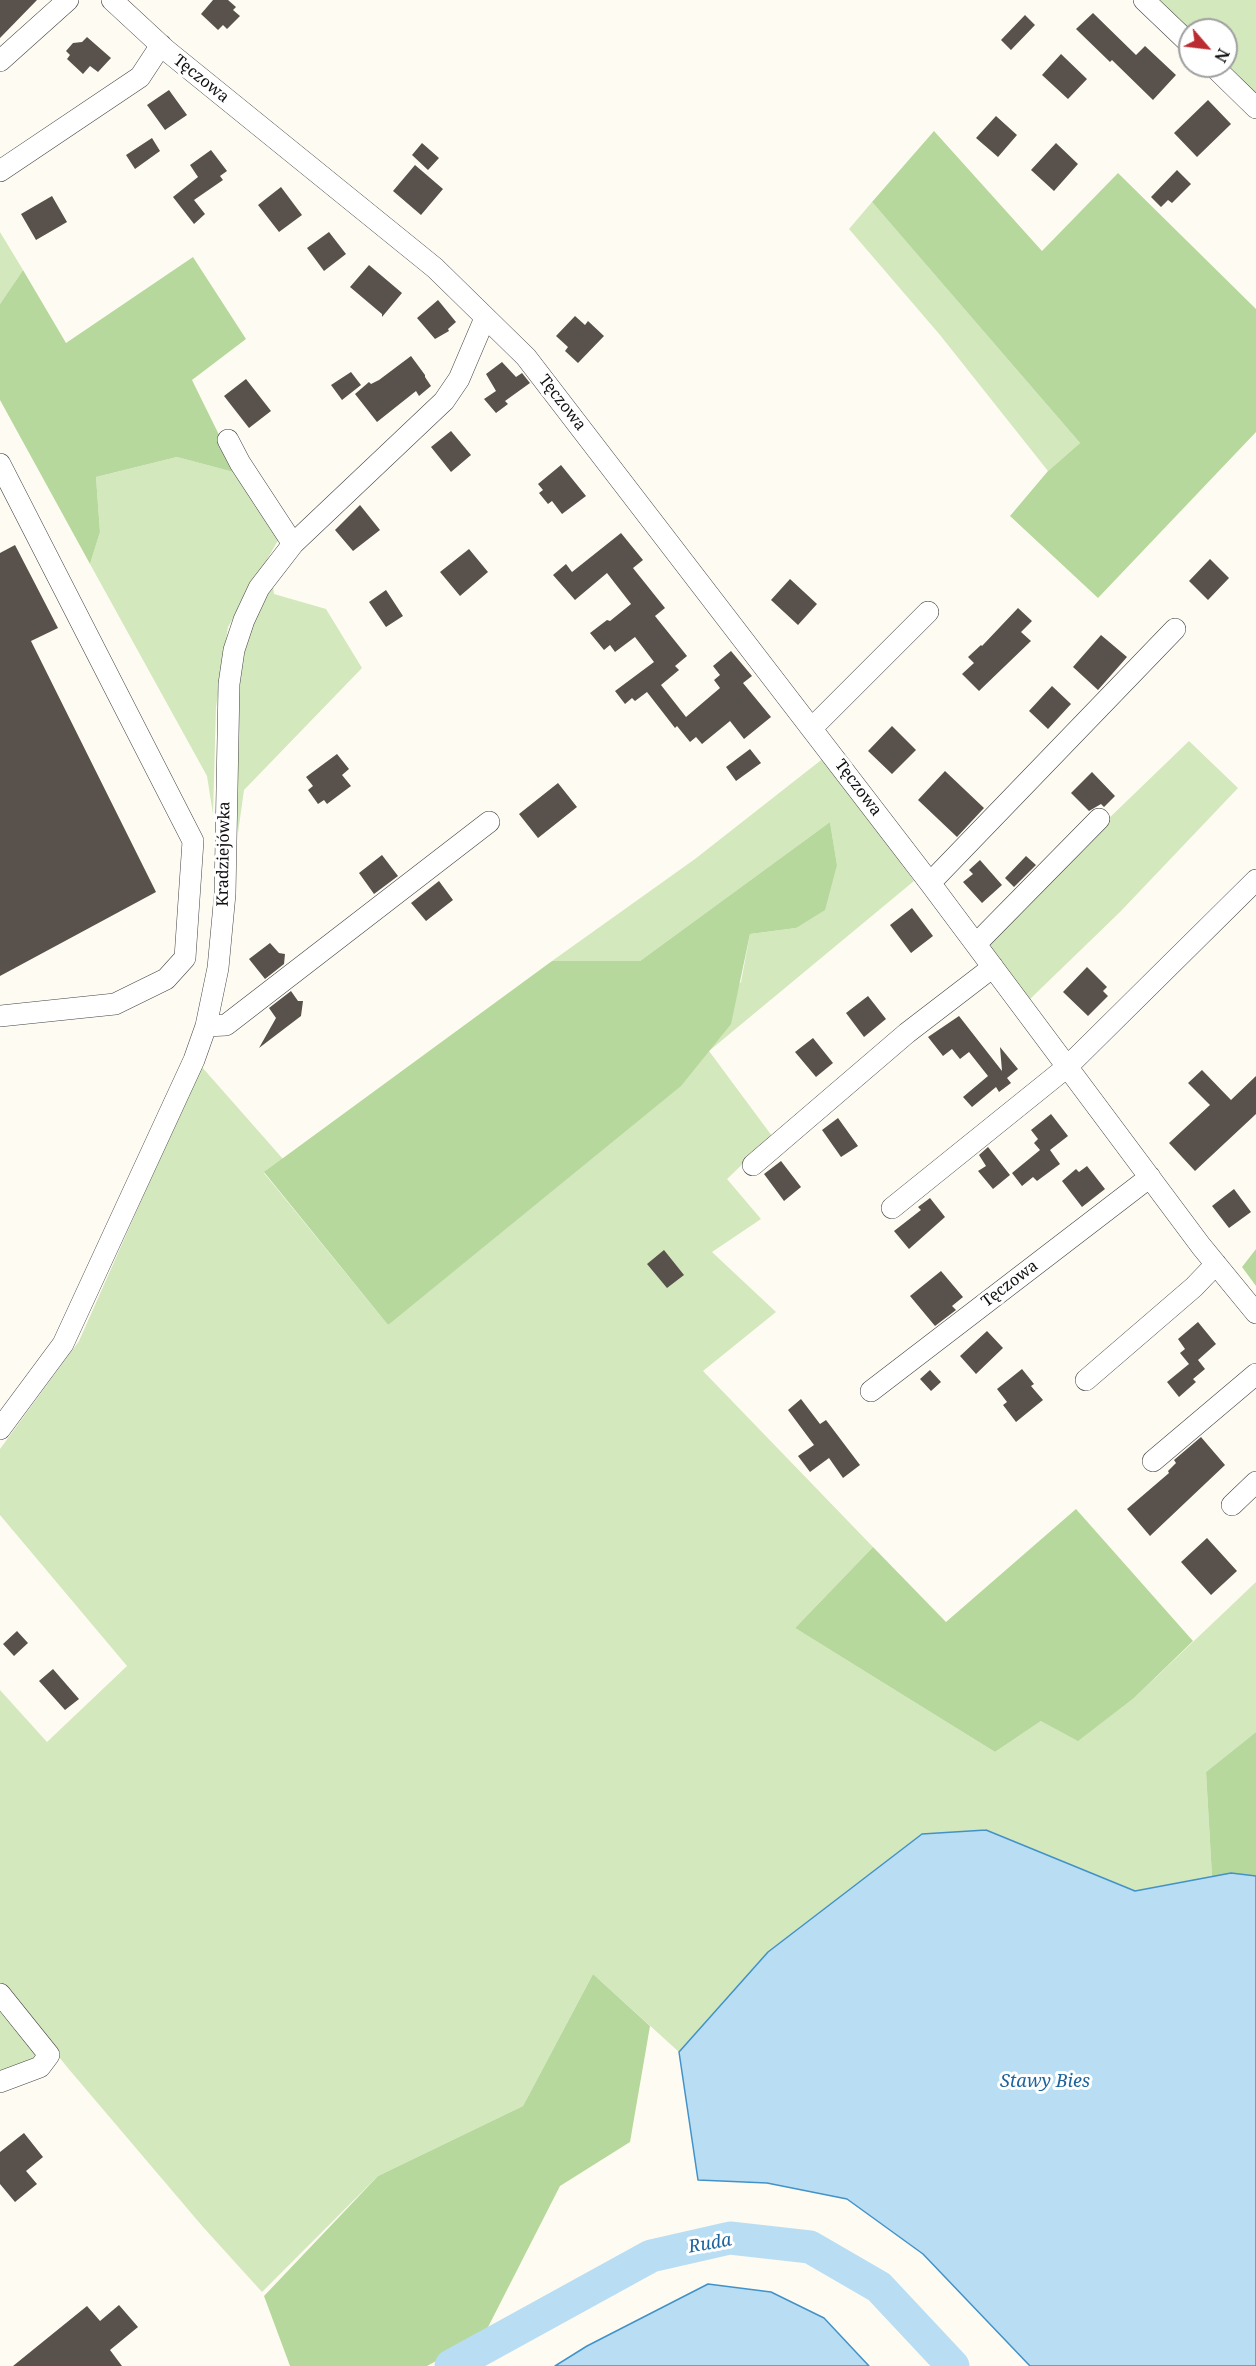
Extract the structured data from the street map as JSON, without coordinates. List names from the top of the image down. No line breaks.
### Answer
{"streets":{"street":["Tęczowa","Kradziejówka"]},"crossings":[["Tęczowa","Kradziejówka"]],"water":["Stawy Bies","Ruda"],"north":"bottom right"}
